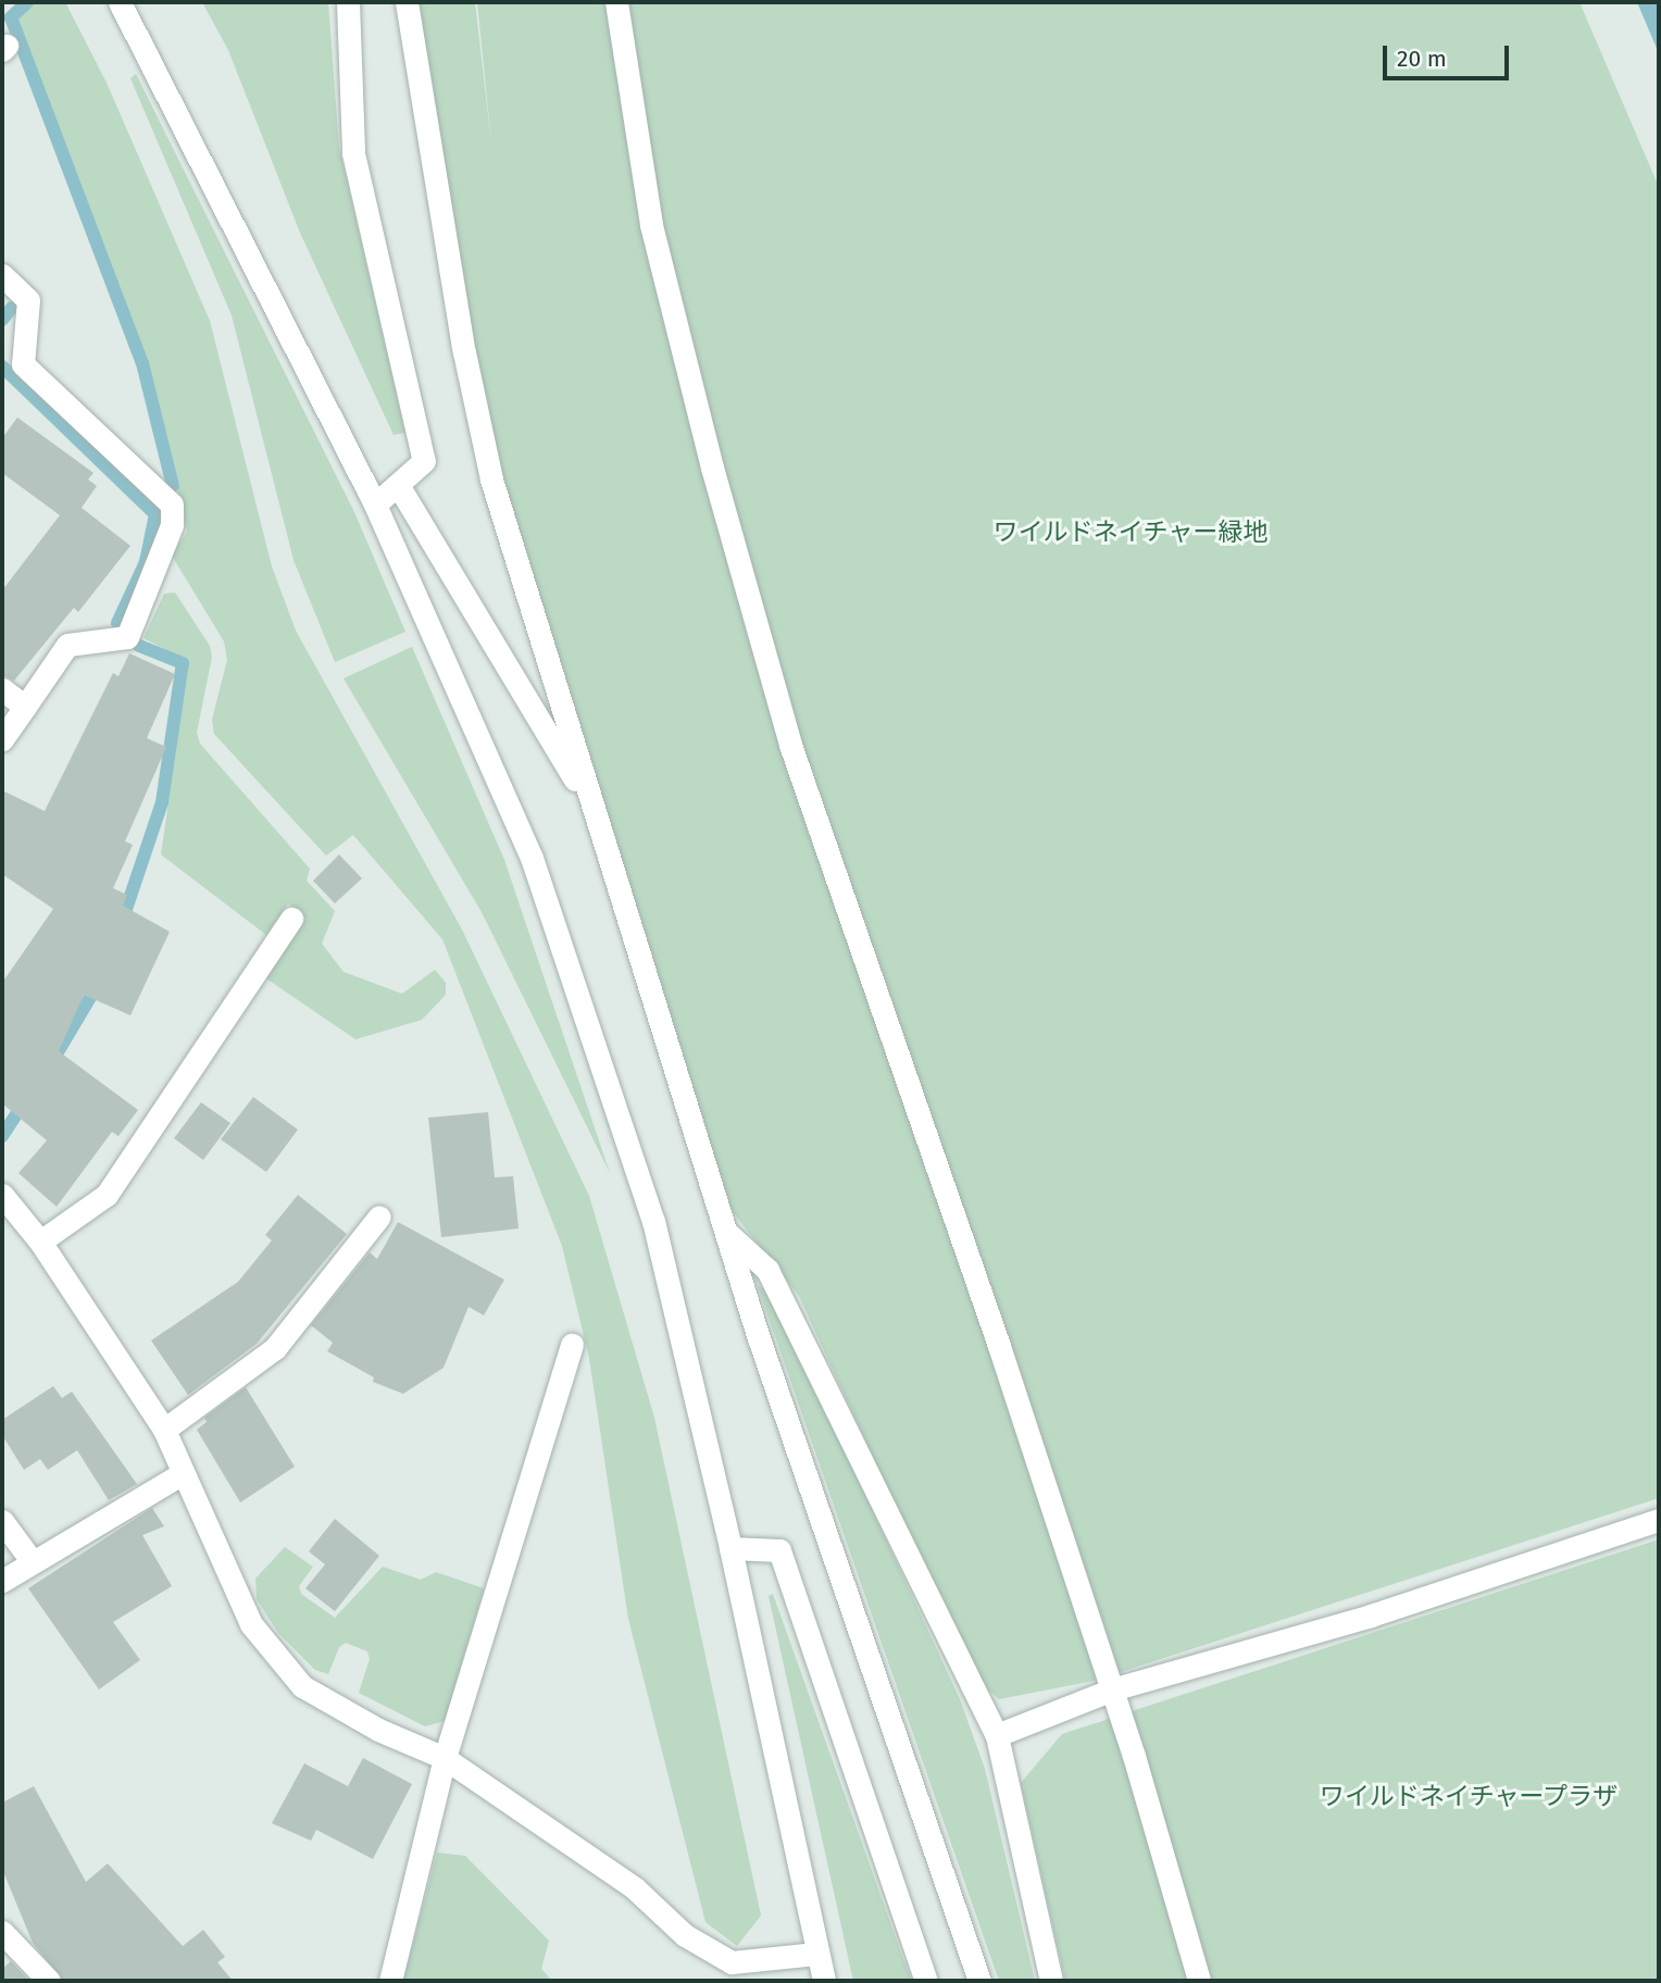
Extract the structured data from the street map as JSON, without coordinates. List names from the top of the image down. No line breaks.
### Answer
{"parks":["ワイルドネイチャー緑地","ワイルドネイチャープラザ"],"scale_bar":"20 m"}
